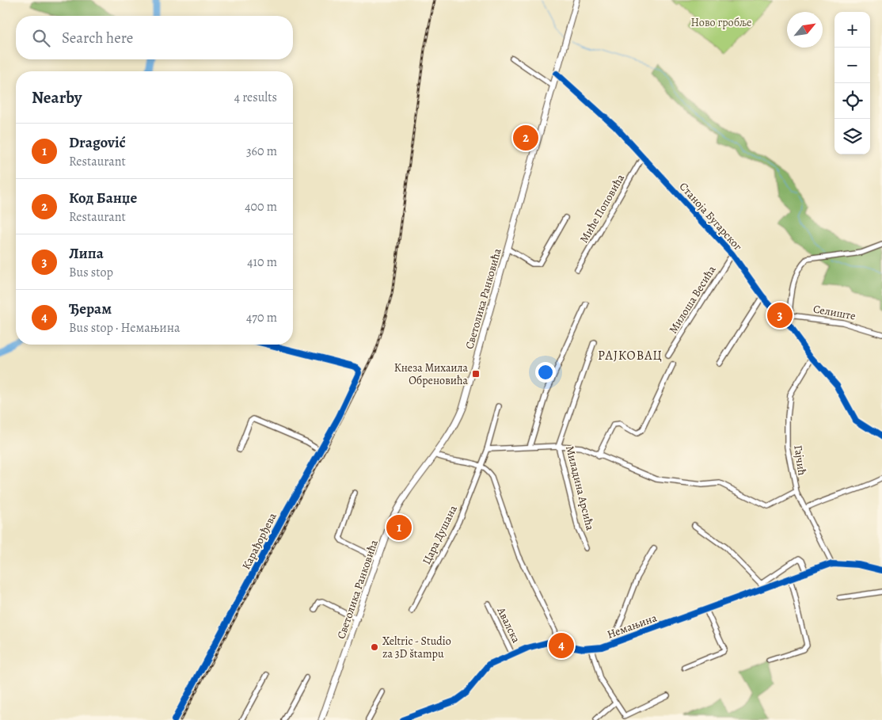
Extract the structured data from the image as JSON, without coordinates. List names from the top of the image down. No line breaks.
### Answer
{"streets":{"main road":["Светолика Ранковића"],"street":["Миће Поповића","Станоја Бугарског","Милоша Весића","Селиште","Гајчић","Миладина Арсића","Цара Душана","Карађорђева","Авалска","Немањина"]},"crossings":[["Миће Поповића","Станоја Бугарског"],["Станоја Бугарског","Светолика Ранковића"],["Станоја Бугарског","Милоша Весића"],["Станоја Бугарског","Гајчић"],["Гајчић","Немањина"],["Авалска","Немањина"]],"districts":["РАЈКОВАЦ"],"parks":["Ново гробље"],"places":{"transit":["Кнеза Михаила Обреновића"],"other":["Xeltric - Studio za 3D štampu"]},"north":"top right","page":{"map_buttons":["+","−"],"search":"Search here","heading":["Nearby","4 results"],"list":[{"mark":"1","name":"Dragović","note":"Restaurant","value":"360 m"},{"mark":"2","name":"Код Банџе","note":"Restaurant","value":"400 m"},{"mark":"3","name":"Липа","note":"Bus stop","value":"410 m"},{"mark":"4","name":"Ђерам","note":"Bus stop · Немањина","value":"470 m"}],"pins":["2","3","1","4"]}}
